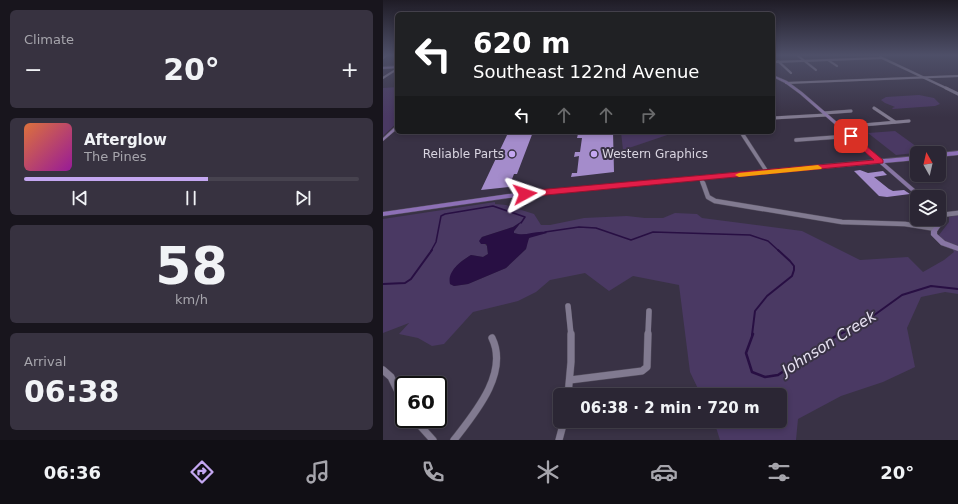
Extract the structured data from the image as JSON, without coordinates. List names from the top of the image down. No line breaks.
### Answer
{"water":["Johnson Creek"],"places":["Reliable Parts","Western Graphics"],"north":"top","page":{"tile":["Climate",["58","km/h"],["Arrival","06:38"]],"turn":["620 m","Southeast 122nd Avenue"],"heat":["−","20°","+"],"song":["Afterglow","The Pines"],"limit":"60","trip":"06:38 · 2 min · 720 m","tabs":["06:36","20°"]}}
